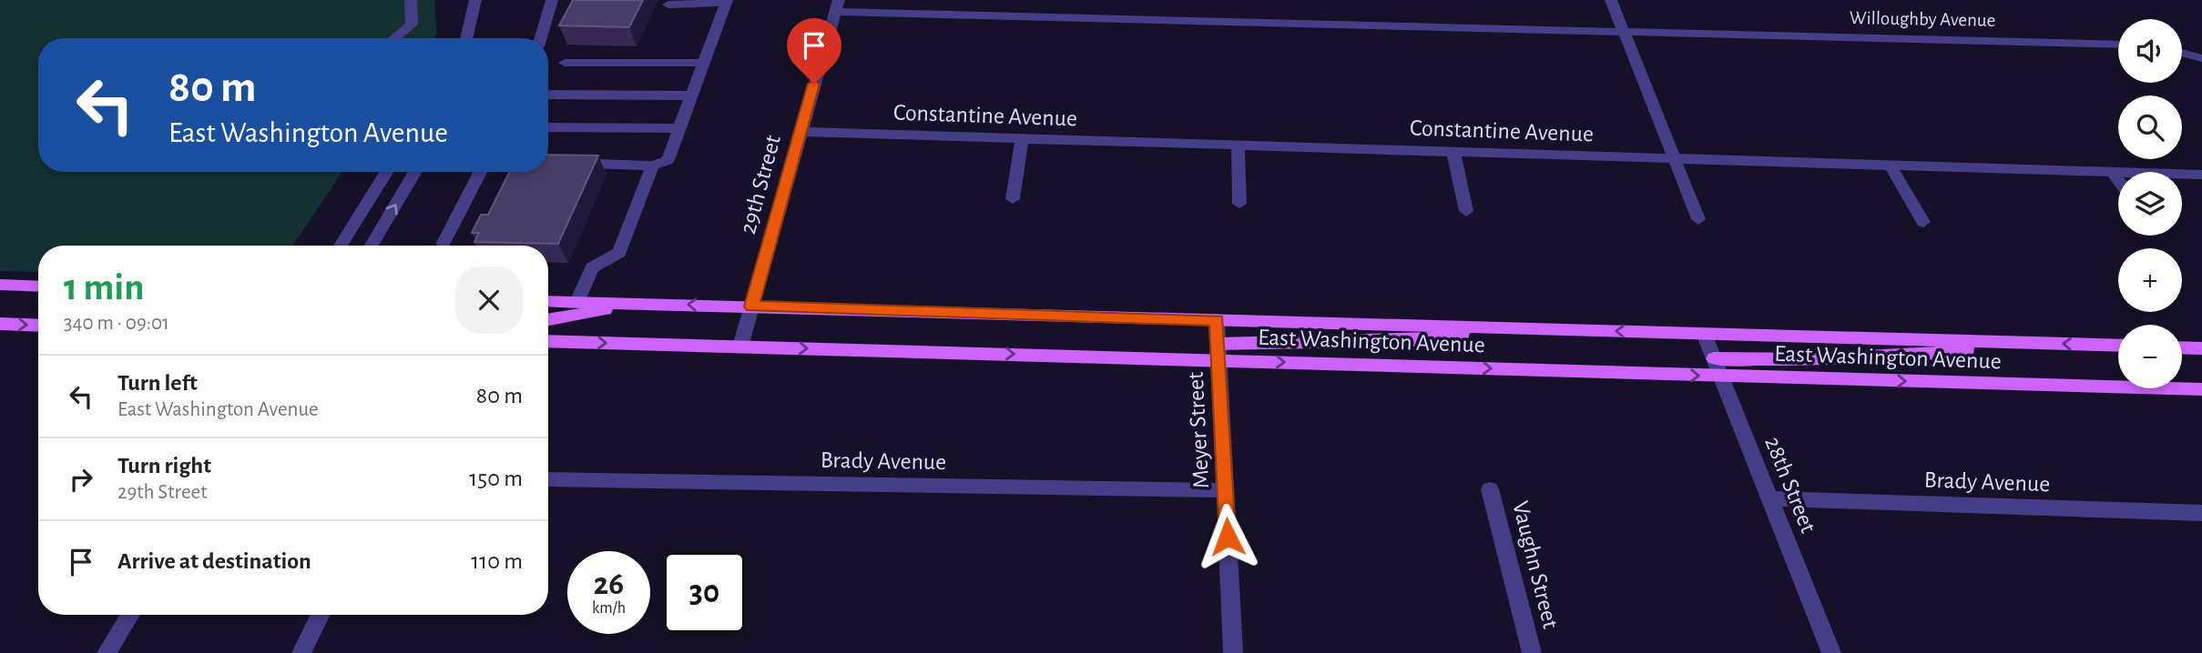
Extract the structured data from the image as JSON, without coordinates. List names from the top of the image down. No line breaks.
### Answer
{"streets":{"main road":["East Washington Avenue"],"street":["Willoughby Avenue","Constantine Avenue","29th Street","Meyer Street","Brady Avenue","28th Street","Vaughn Street"]},"crossings":[["Willoughby Avenue","29th Street"],["Constantine Avenue","29th Street"],["29th Street","East Washington Avenue"],["East Washington Avenue","Meyer Street"],["East Washington Avenue","28th Street"],["Meyer Street","Brady Avenue"],["Brady Avenue","28th Street"]],"page":{"map_buttons":["+","−"],"turn":["80 m","East Washington Avenue"],"heading":["1 min","340 m · 09:01"],"list":[{"name":"Turn left","note":"East Washington Avenue","value":"80 m"},{"name":"Turn right","note":"29th Street","value":"150 m"},{"name":"Arrive at destination","value":"110 m"}],"speed":"26 km/h","limit":"30"}}
